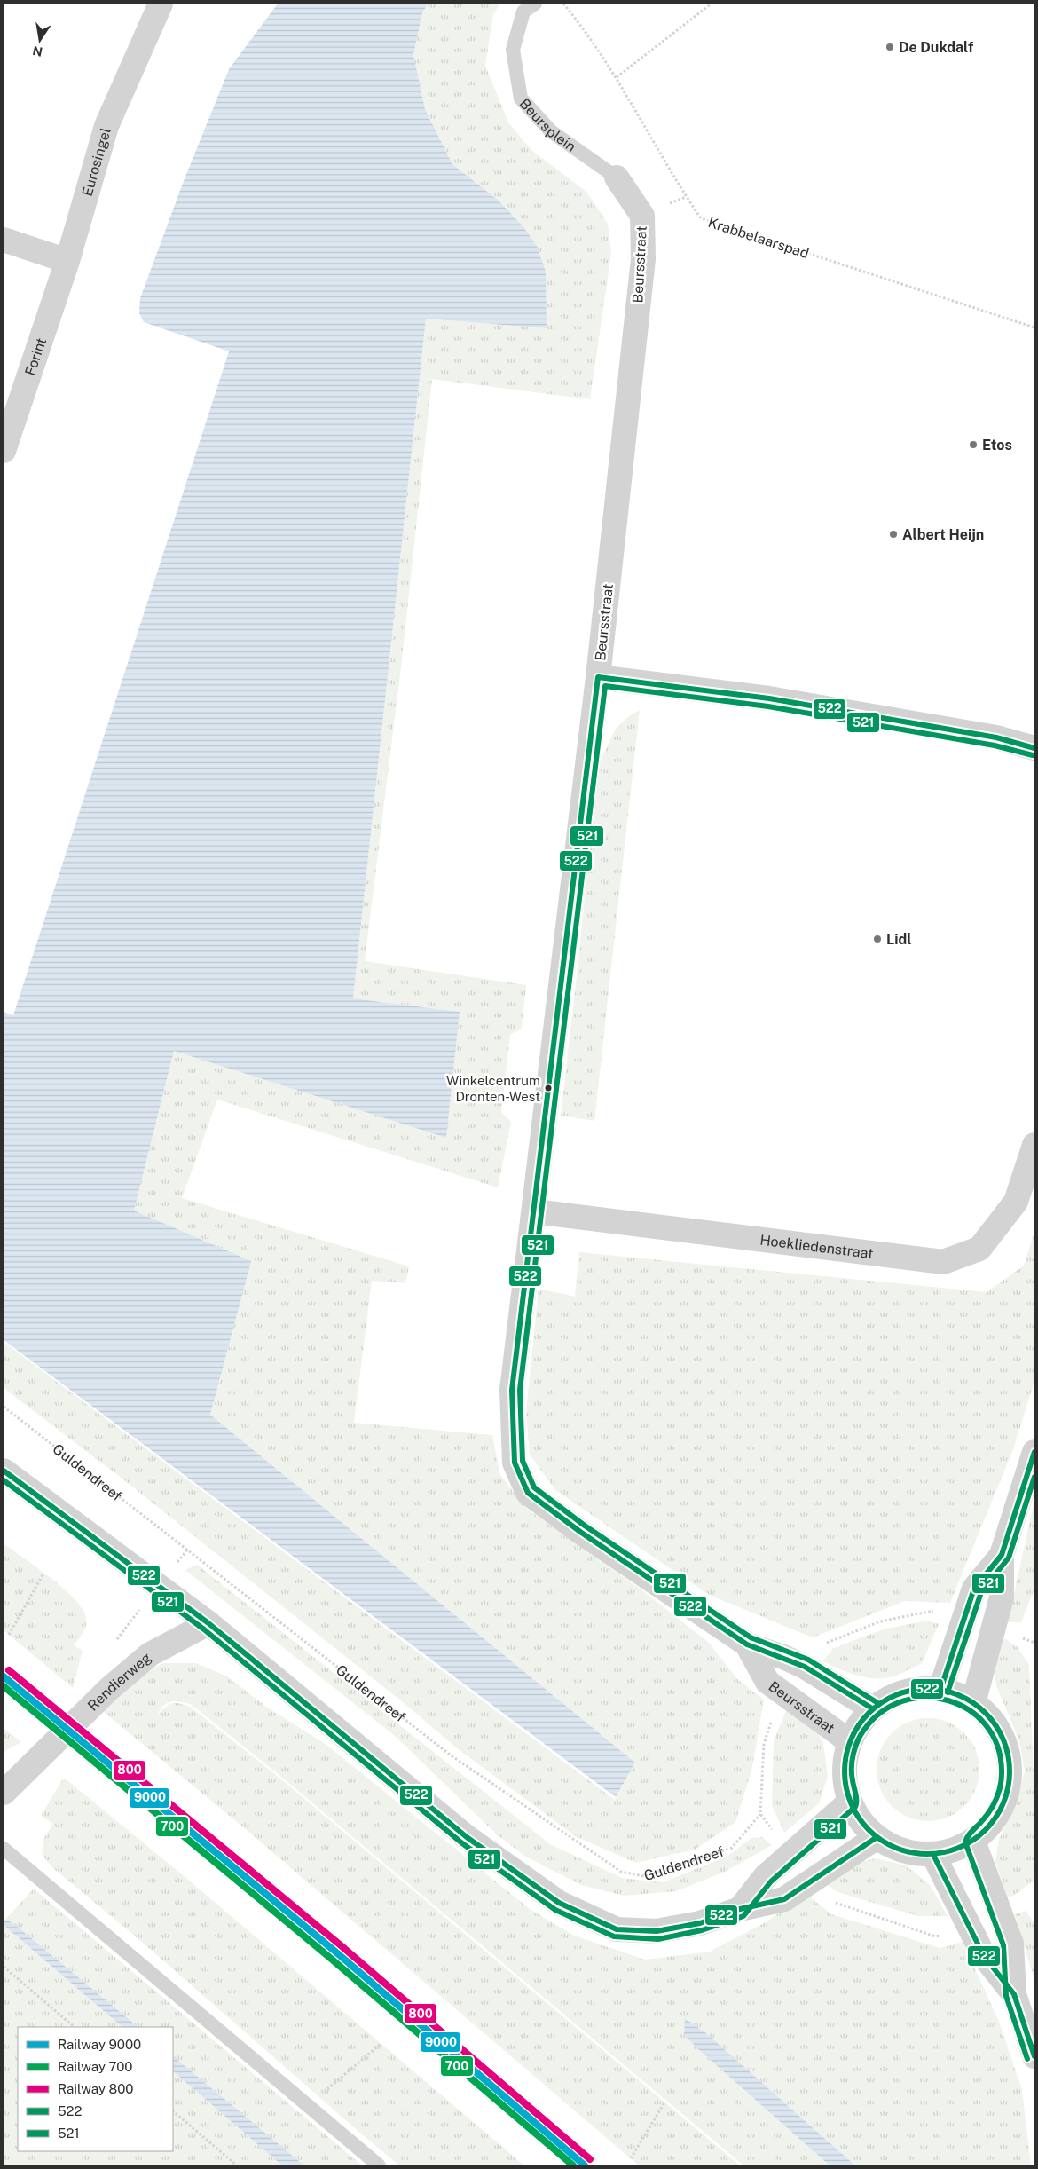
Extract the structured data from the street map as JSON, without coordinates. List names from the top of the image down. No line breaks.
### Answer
{"streets":{"street":["Eurosingel","Beursstraat","Forint","Hoekliedenstraat","Rendierweg"],"lane":["Beursplein"],"path":["Krabbelaarspad","Guldendreef"]},"crossings":[["Beursplein","Beursstraat"],["Eurosingel","Forint"],["Beursstraat","Hoekliedenstraat"]],"places":["De Dukdalf","Etos","Albert Heijn","Lidl","Winkelcentrum Dronten-West"],"lines":["transit line 522","transit line 521","rail line 800","rail line 9000","rail line 700"],"legend":["Railway 9000","Railway 700","Railway 800","522","521"],"north":"bottom"}
